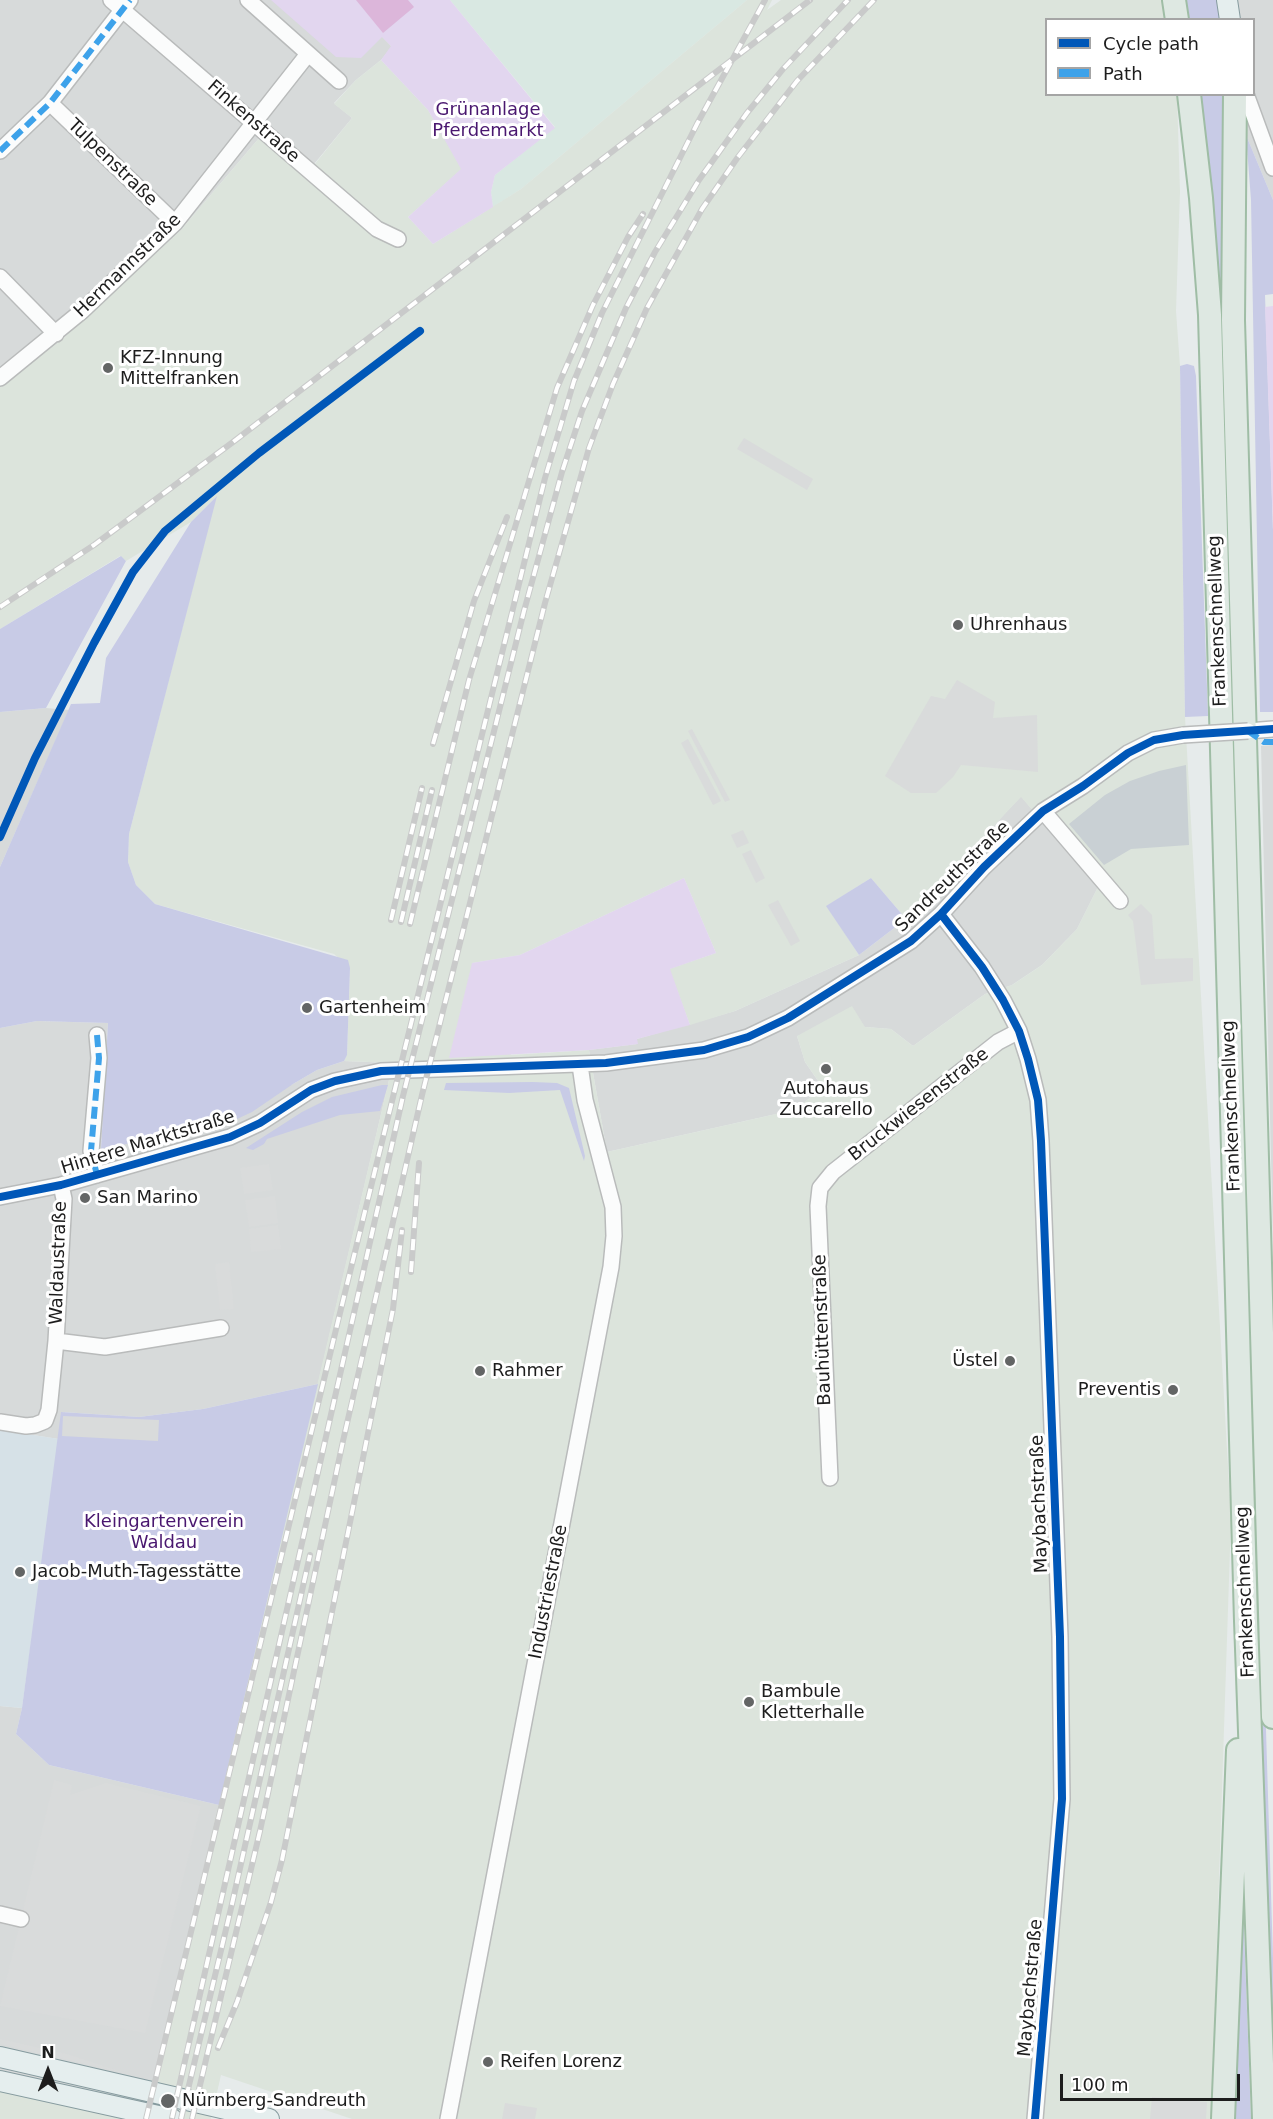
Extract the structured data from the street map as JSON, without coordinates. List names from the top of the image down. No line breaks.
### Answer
{"streets":{"highway":["Frankenschnellweg"],"street":["Finkenstraße","Tulpenstraße","Hermannstraße","Sandreuthstraße","Bruckwiesenstraße","Hintere Marktstraße","Waldaustraße","Bauhüttenstraße","Maybachstraße","Industriestraße"]},"crossings":[["Finkenstraße","Hermannstraße"],["Tulpenstraße","Hermannstraße"],["Sandreuthstraße","Hintere Marktstraße"],["Sandreuthstraße","Maybachstraße"],["Sandreuthstraße","Industriestraße"],["Bruckwiesenstraße","Bauhüttenstraße"],["Bruckwiesenstraße","Maybachstraße"],["Hintere Marktstraße","Waldaustraße"],["Hintere Marktstraße","Industriestraße"]],"parks":["Grünanlage Pferdemarkt","Kleingartenverein Waldau"],"places":["KFZ-Innung Mittelfranken","Uhrenhaus","Gartenheim","Autohaus Zuccarello","San Marino","Üstel","Rahmer","Preventis","Jacob-Muth-Tagesstätte","Bambule Kletterhalle","Reifen Lorenz","Nürnberg-Sandreuth"],"legend":["Cycle path","Path"],"scale_bar":"100 m","north":"top"}
